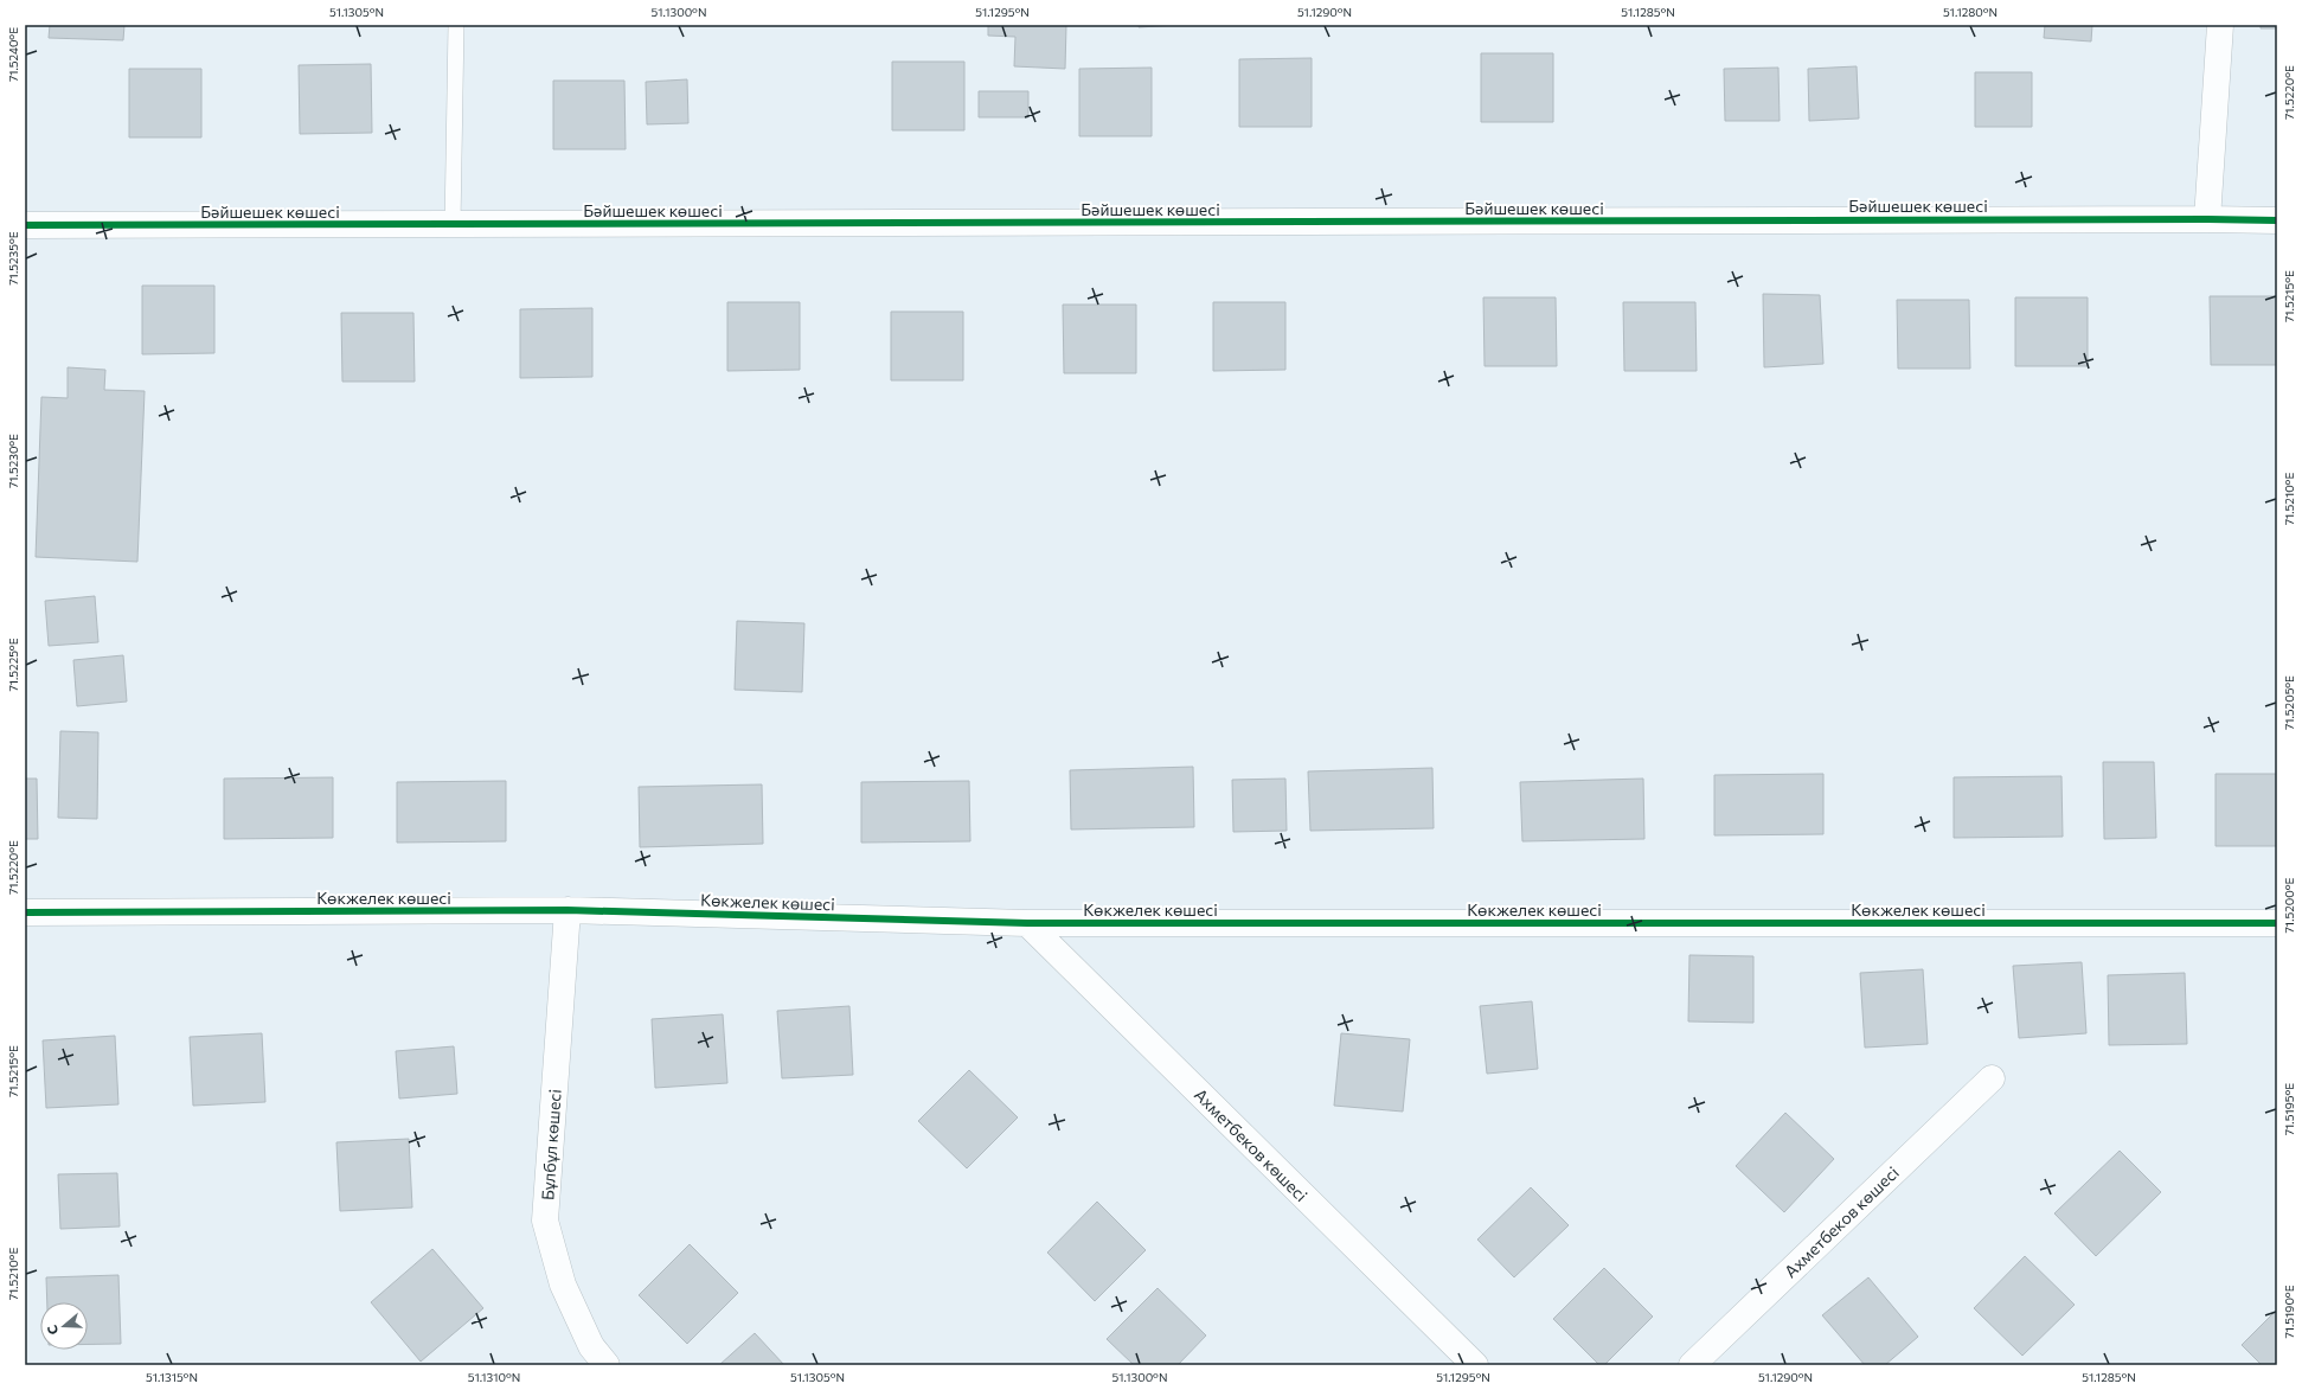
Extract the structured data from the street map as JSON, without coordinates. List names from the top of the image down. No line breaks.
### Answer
{"streets":{"street":["Бәйшешек көшесі","Көкжелек көшесі","Бұлбұл көшесі","Ахметбеков көшесі"]},"crossings":[["Көкжелек көшесі","Бұлбұл көшесі"],["Көкжелек көшесі","Ахметбеков көшесі"]],"north":"left","coordinates":["51.1305°N","51.1300°N","51.1295°N","51.1290°N","51.1285°N","51.1280°N","71.5240°E","71.5220°E","71.5235°E","71.5215°E","71.5230°E","71.5210°E","71.5225°E","71.5205°E","71.5200°E","71.5195°E","71.5190°E","51.1315°N","51.1310°N"]}
